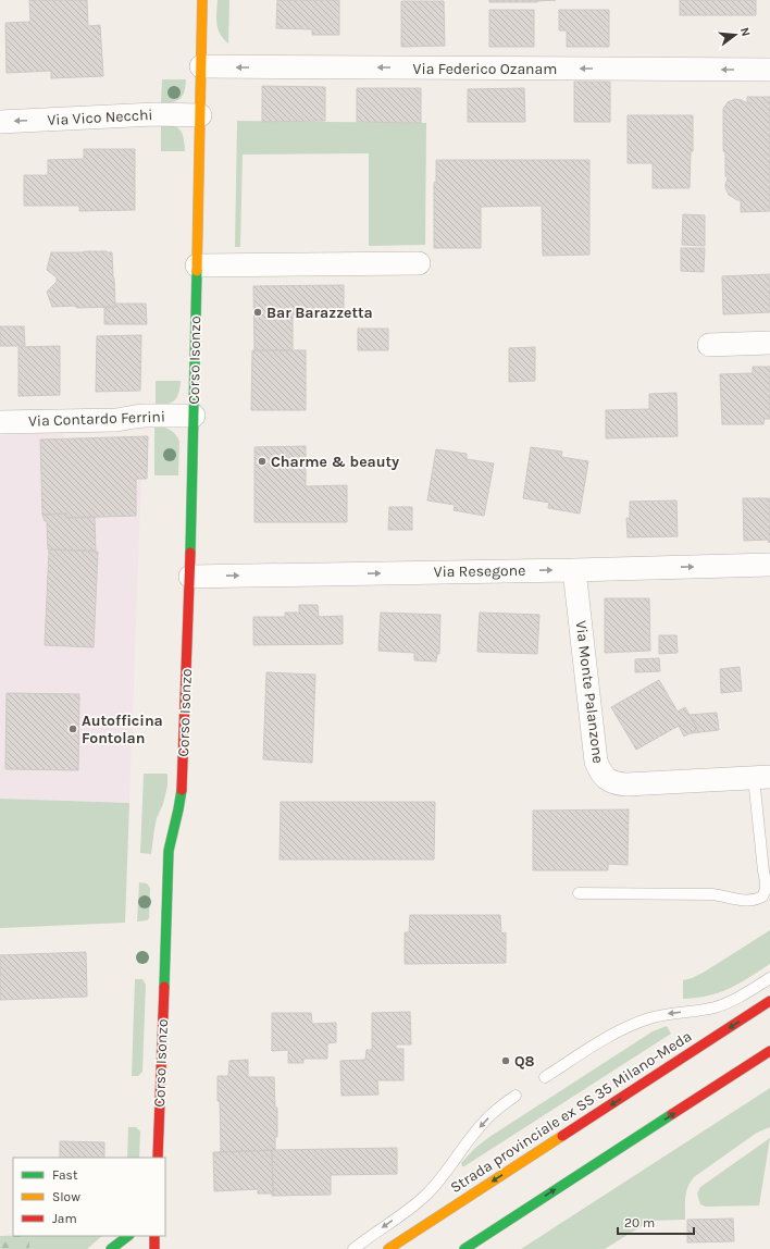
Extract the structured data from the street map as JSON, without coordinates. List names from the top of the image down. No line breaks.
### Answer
{"streets":{"main road":["Corso Isonzo","Strada provinciale ex SS 35 Milano-Meda"],"street":["Via Federico Ozanam","Via Vico Necchi","Via Contardo Ferrini","Via Resegone","Via Monte Palanzone"]},"crossings":[["Via Federico Ozanam","Corso Isonzo"],["Via Vico Necchi","Corso Isonzo"],["Corso Isonzo","Via Contardo Ferrini"],["Corso Isonzo","Via Resegone"],["Via Resegone","Via Monte Palanzone"]],"one_way":["Via Vico Necchi","Via Resegone"],"places":["Bar Barazzetta","Charme & beauty","Autofficina Fontolan","Q8"],"legend":["Fast","Slow","Jam"],"scale_bar":"20 m","north":"right"}
